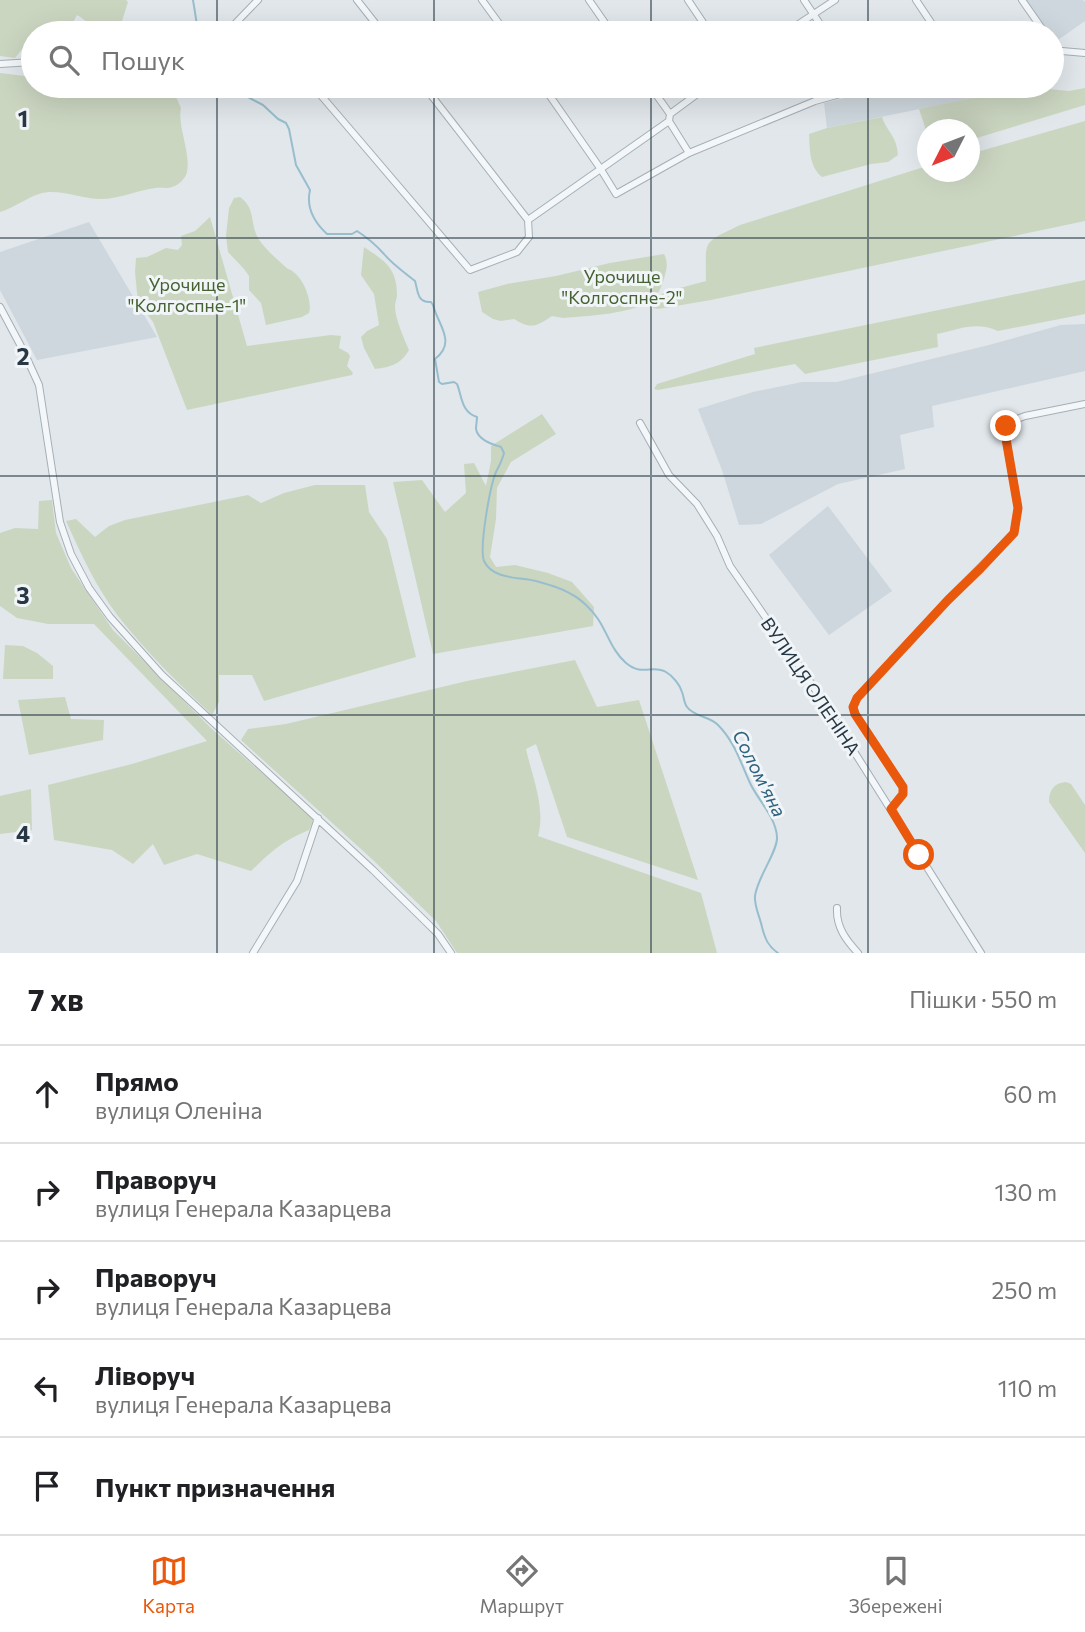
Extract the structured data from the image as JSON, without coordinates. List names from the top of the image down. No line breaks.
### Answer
{"streets":{"street":["ВУЛИЦЯ ОЛЕНІНА"]},"water":["Солом'яна"],"parks":["Урочище \"Колгоспне-2\"","Урочище \"Колгоспне-1\""],"north":"bottom left","page":{"search":"Пошук","heading":["7 хв","Пішки · 550 m"],"list":[["Прямо","вулиця Оленіна","60 m"],["Праворуч","вулиця Генерала Казарцева","130 m"],["Праворуч","вулиця Генерала Казарцева","250 m"],["Ліворуч","вулиця Генерала Казарцева","110 m"],"Пункт призначення"],"nav":["Карта","Маршрут","Збережені"]},"grid":{"rows":["1","2","3","4"]}}
